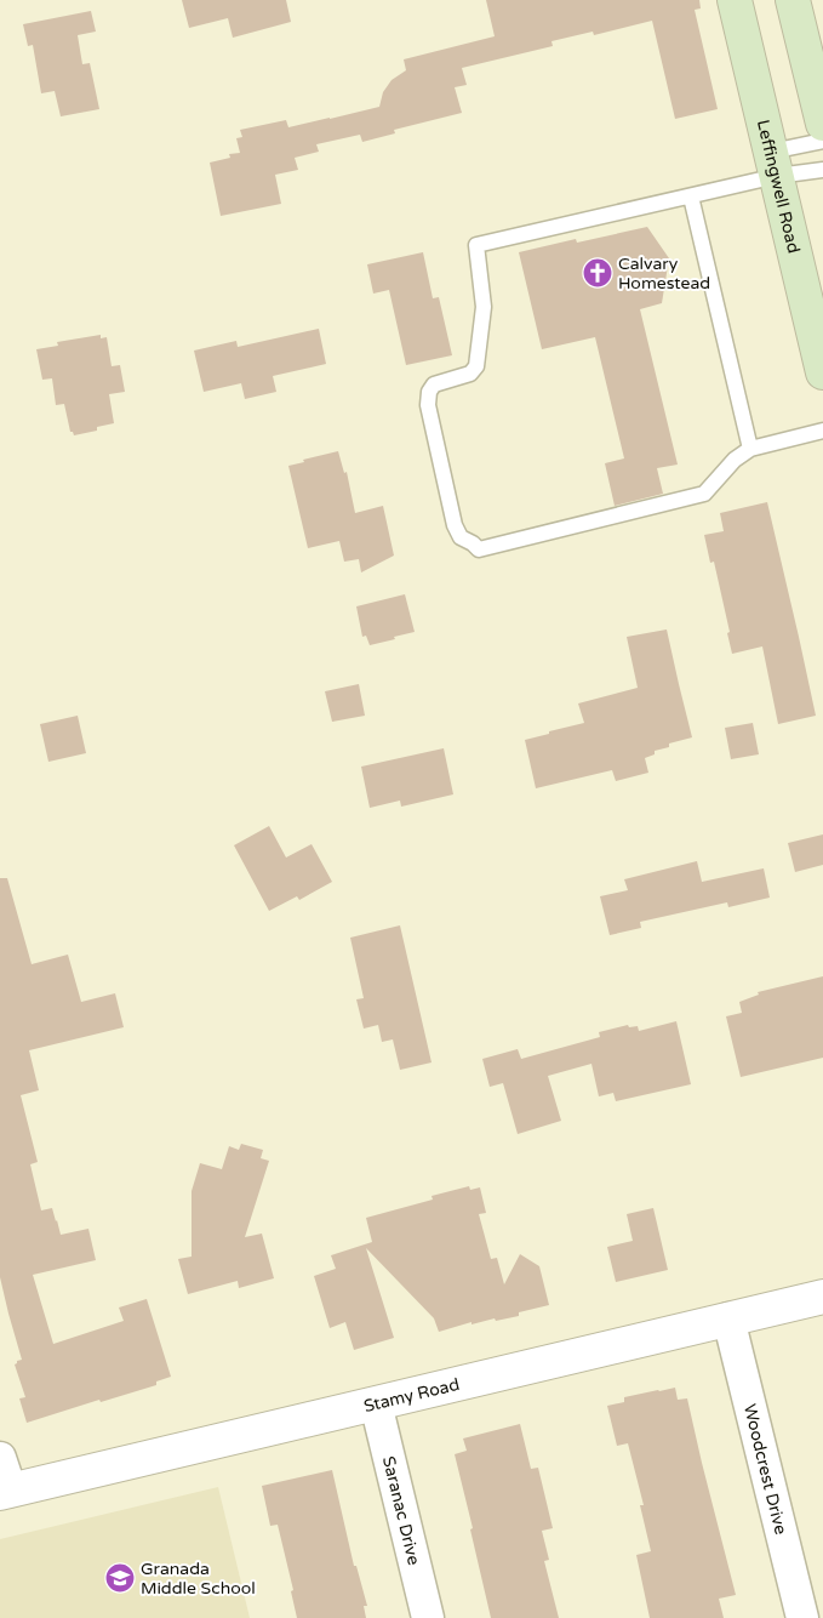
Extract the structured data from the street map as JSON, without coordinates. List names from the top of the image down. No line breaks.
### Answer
{"streets":{"main road":["Leffingwell Road"],"street":["Stamy Road","Woodcrest Drive","Saranac Drive"]},"crossings":[["Stamy Road","Woodcrest Drive"],["Stamy Road","Saranac Drive"]],"places":{"church":["Calvary Homestead"],"school or university":["Granada Middle School"]}}
